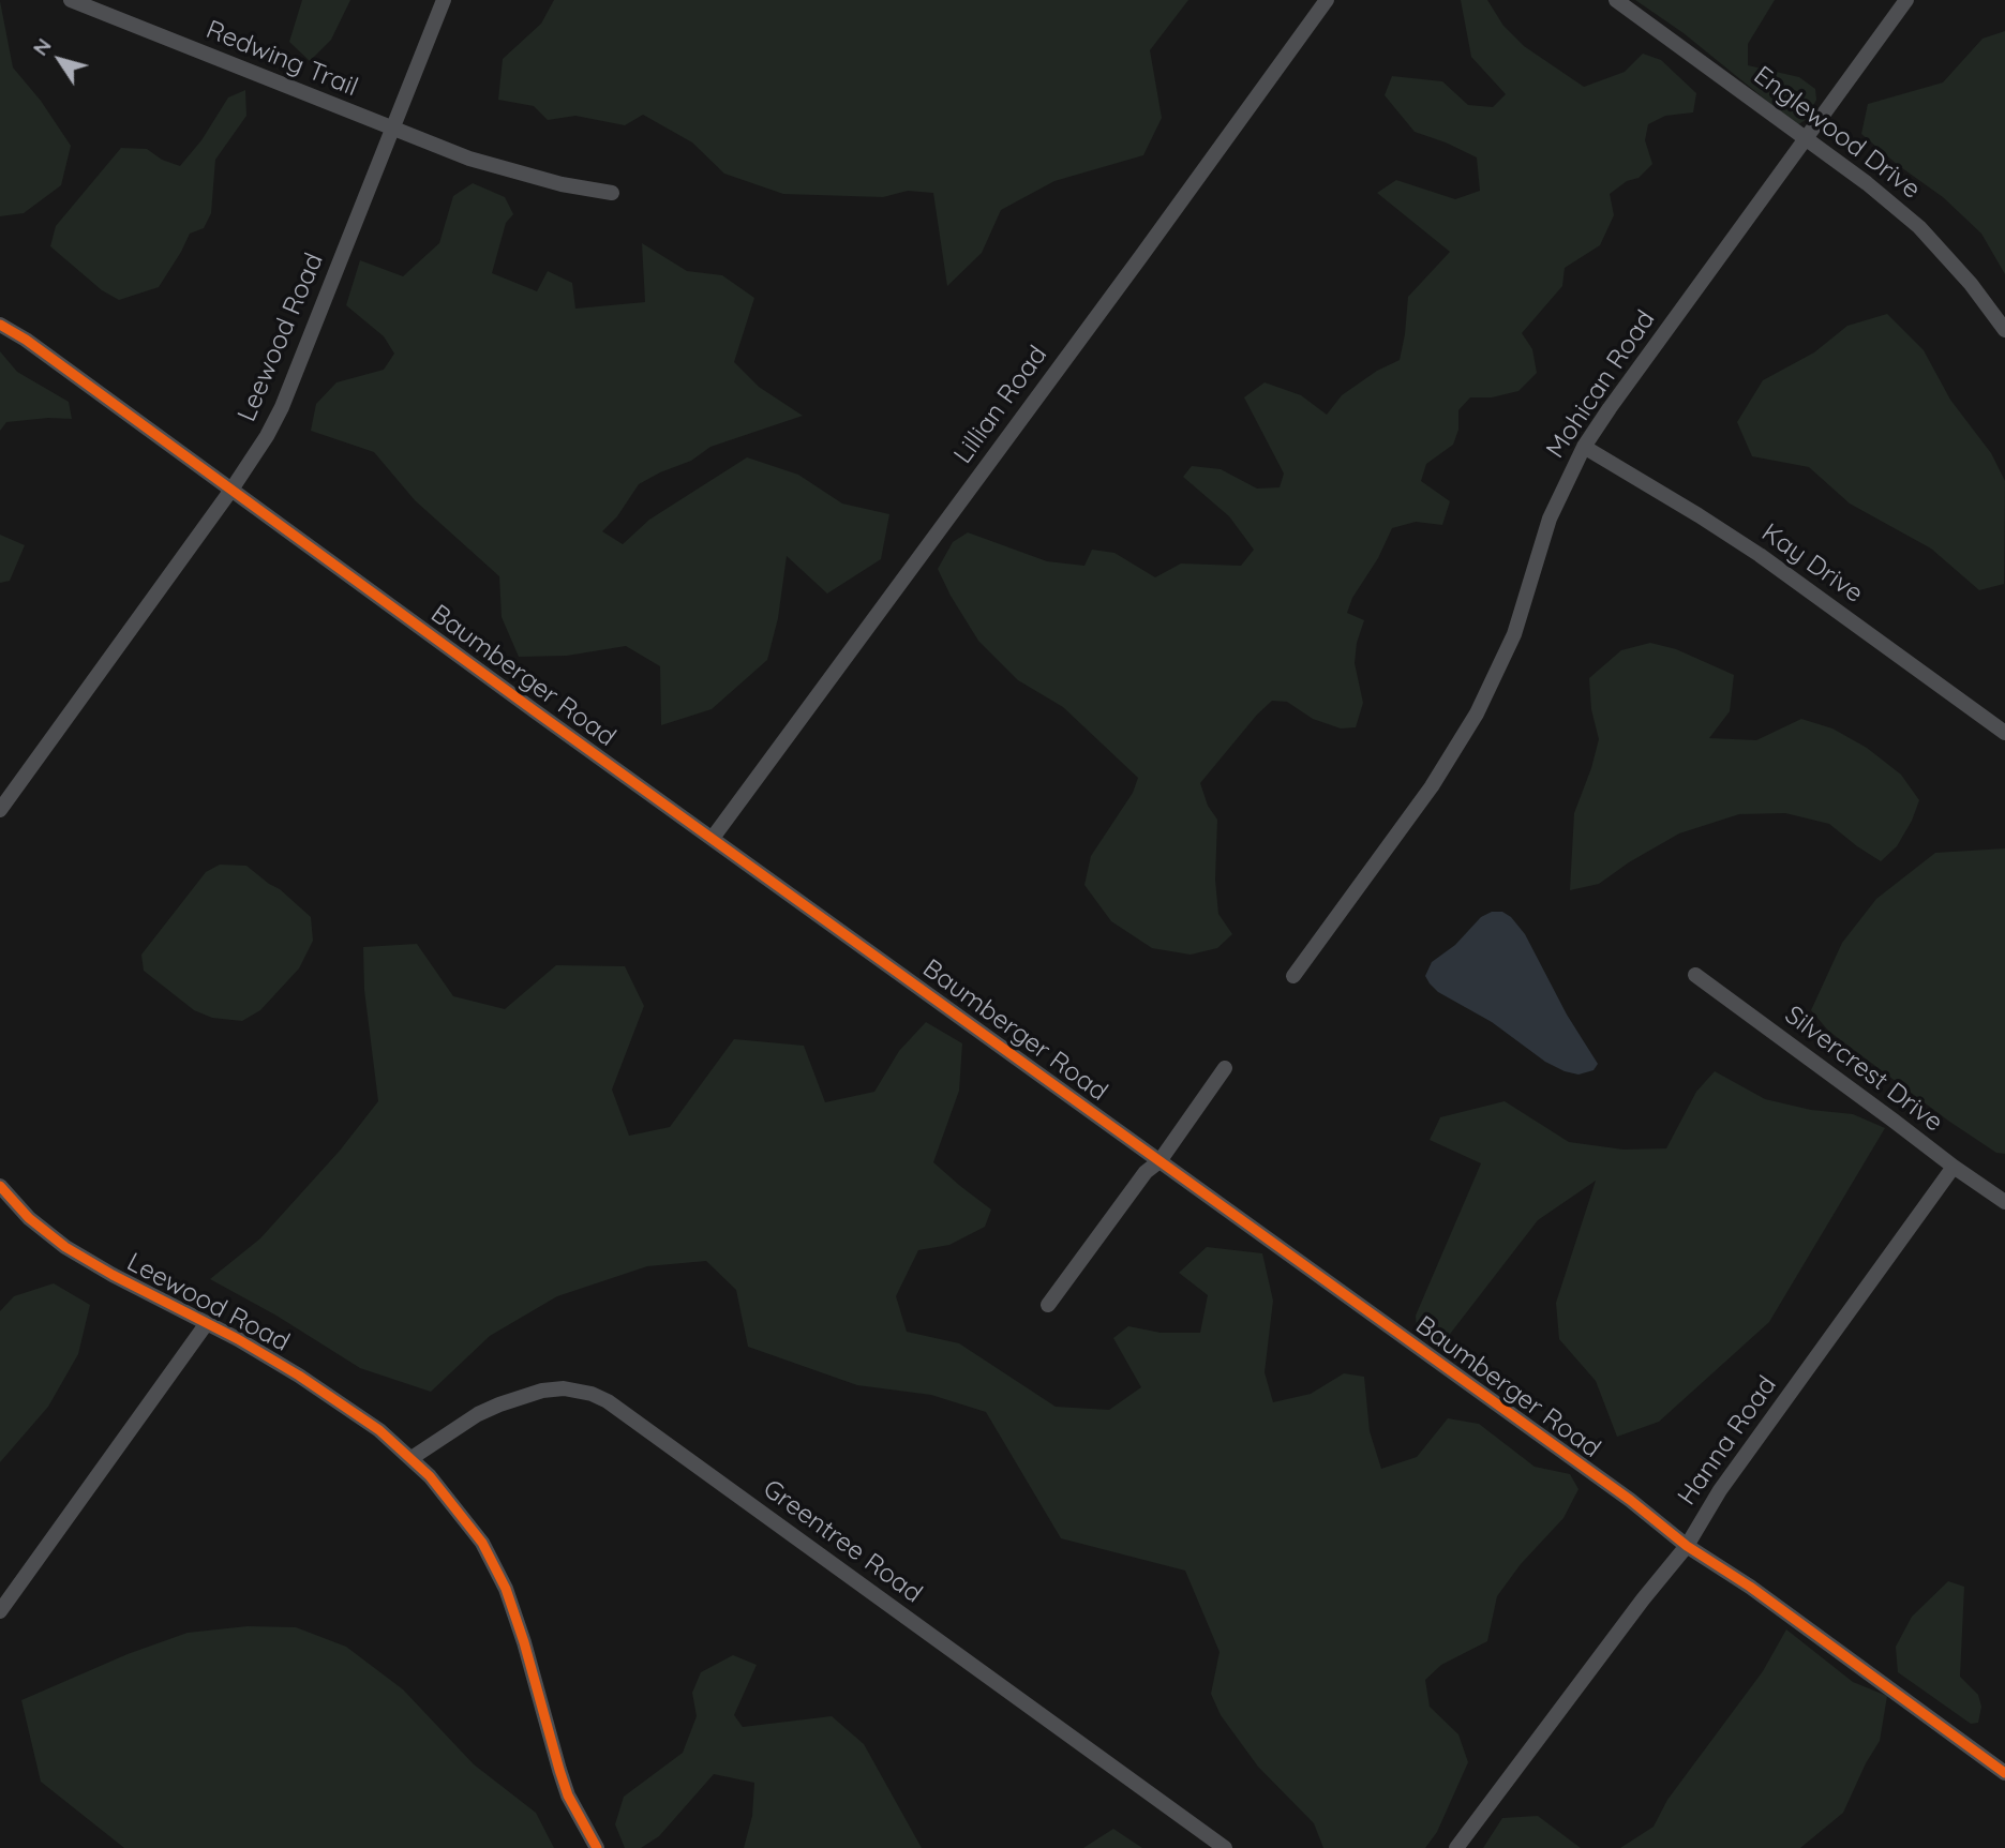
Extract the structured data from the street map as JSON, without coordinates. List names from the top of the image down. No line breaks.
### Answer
{"streets":{"street":["Redwing Trail","Englewood Drive","Leewood Road","Mohican Road","Lillian Road","Kay Drive","Baumberger Road","Silvercrest Drive","Hanna Road","Greentree Road"]},"crossings":[["Redwing Trail","Leewood Road"],["Englewood Drive","Mohican Road"],["Leewood Road","Baumberger Road"],["Leewood Road","Greentree Road"],["Mohican Road","Kay Drive"],["Lillian Road","Baumberger Road"],["Baumberger Road","Hanna Road"],["Silvercrest Drive","Hanna Road"]],"north":"top left"}
